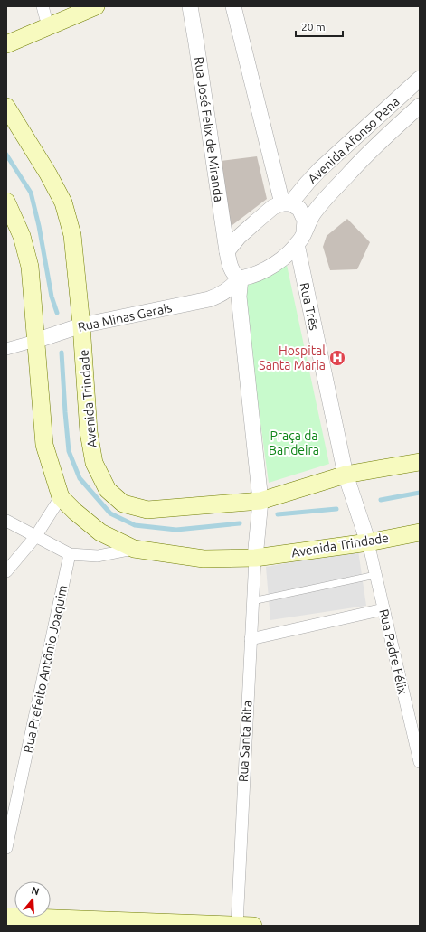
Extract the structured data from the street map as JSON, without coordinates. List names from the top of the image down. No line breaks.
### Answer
{"streets":{"main road":["Avenida Trindade"],"street":["Rua José Felix de Miranda","Avenida Afonso Pena","Rua Três","Rua Minas Gerais","Rua Padre Félix","Rua Prefeito Antônio Joaquim","Rua Santa Rita"]},"crossings":[["Rua José Felix de Miranda","Avenida Afonso Pena"],["Avenida Afonso Pena","Rua Três"],["Avenida Afonso Pena","Rua Minas Gerais"],["Rua Três","Avenida Trindade"],["Rua Três","Rua Padre Félix"],["Rua Minas Gerais","Avenida Trindade"],["Avenida Trindade","Rua Padre Félix"],["Avenida Trindade","Rua Santa Rita"]],"parks":["Praça da Bandeira"],"places":{"hospital":["Hospital Santa Maria"]},"scale_bar":"20 m","north":"top"}
